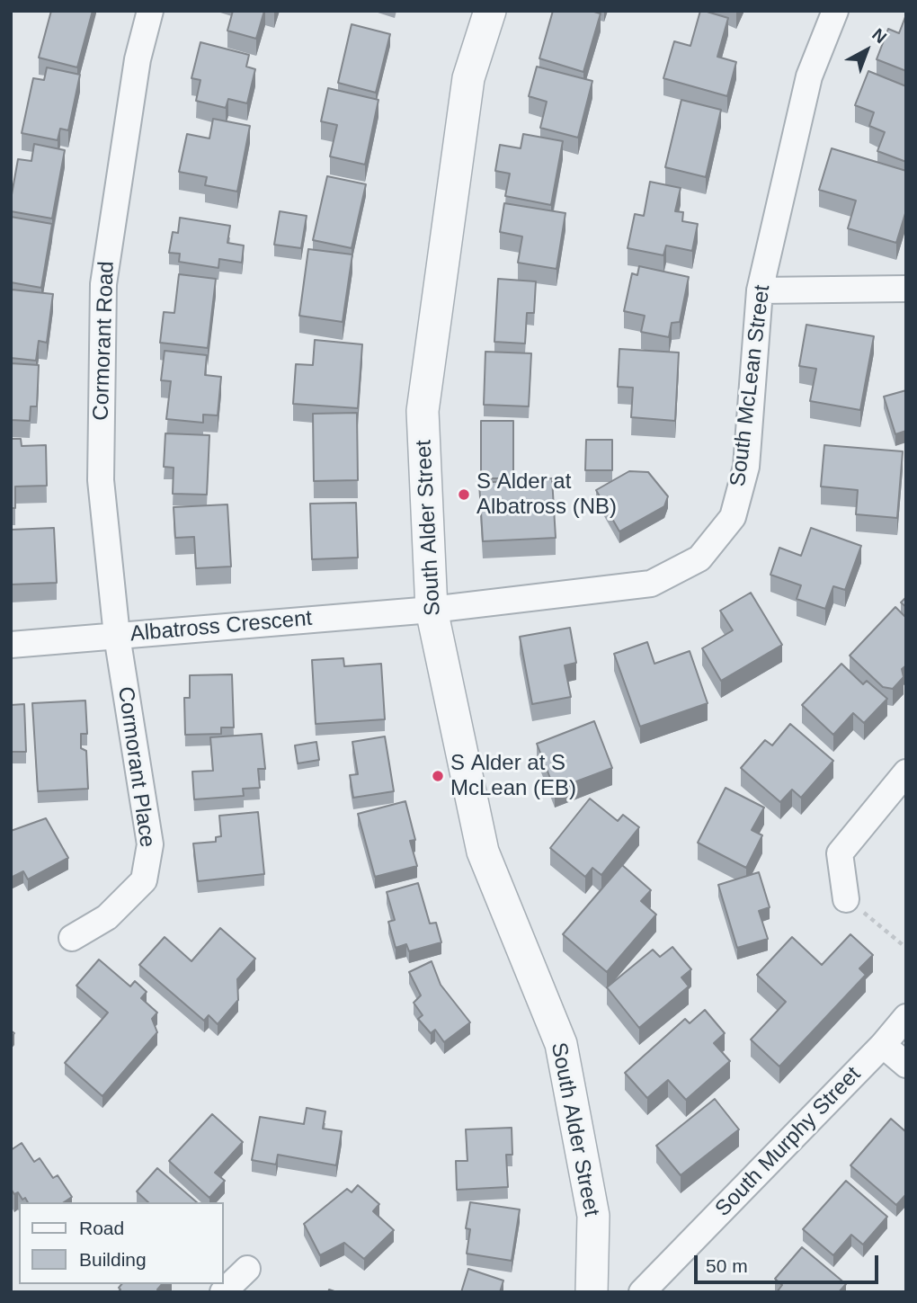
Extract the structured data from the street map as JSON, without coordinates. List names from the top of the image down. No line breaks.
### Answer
{"streets":{"street":["Cormorant Road","South McLean Street","South Alder Street","Albatross Crescent","Cormorant Place","South Murphy Street"]},"crossings":[["Cormorant Road","Albatross Crescent"],["Cormorant Road","Cormorant Place"],["South McLean Street","South Alder Street"],["South McLean Street","Albatross Crescent"],["South Alder Street","Albatross Crescent"],["Albatross Crescent","Cormorant Place"]],"places":["S Alder at Albatross (NB)","S Alder at S McLean (EB)"],"legend":["Road","Building"],"scale_bar":"50 m","north":"top right"}
